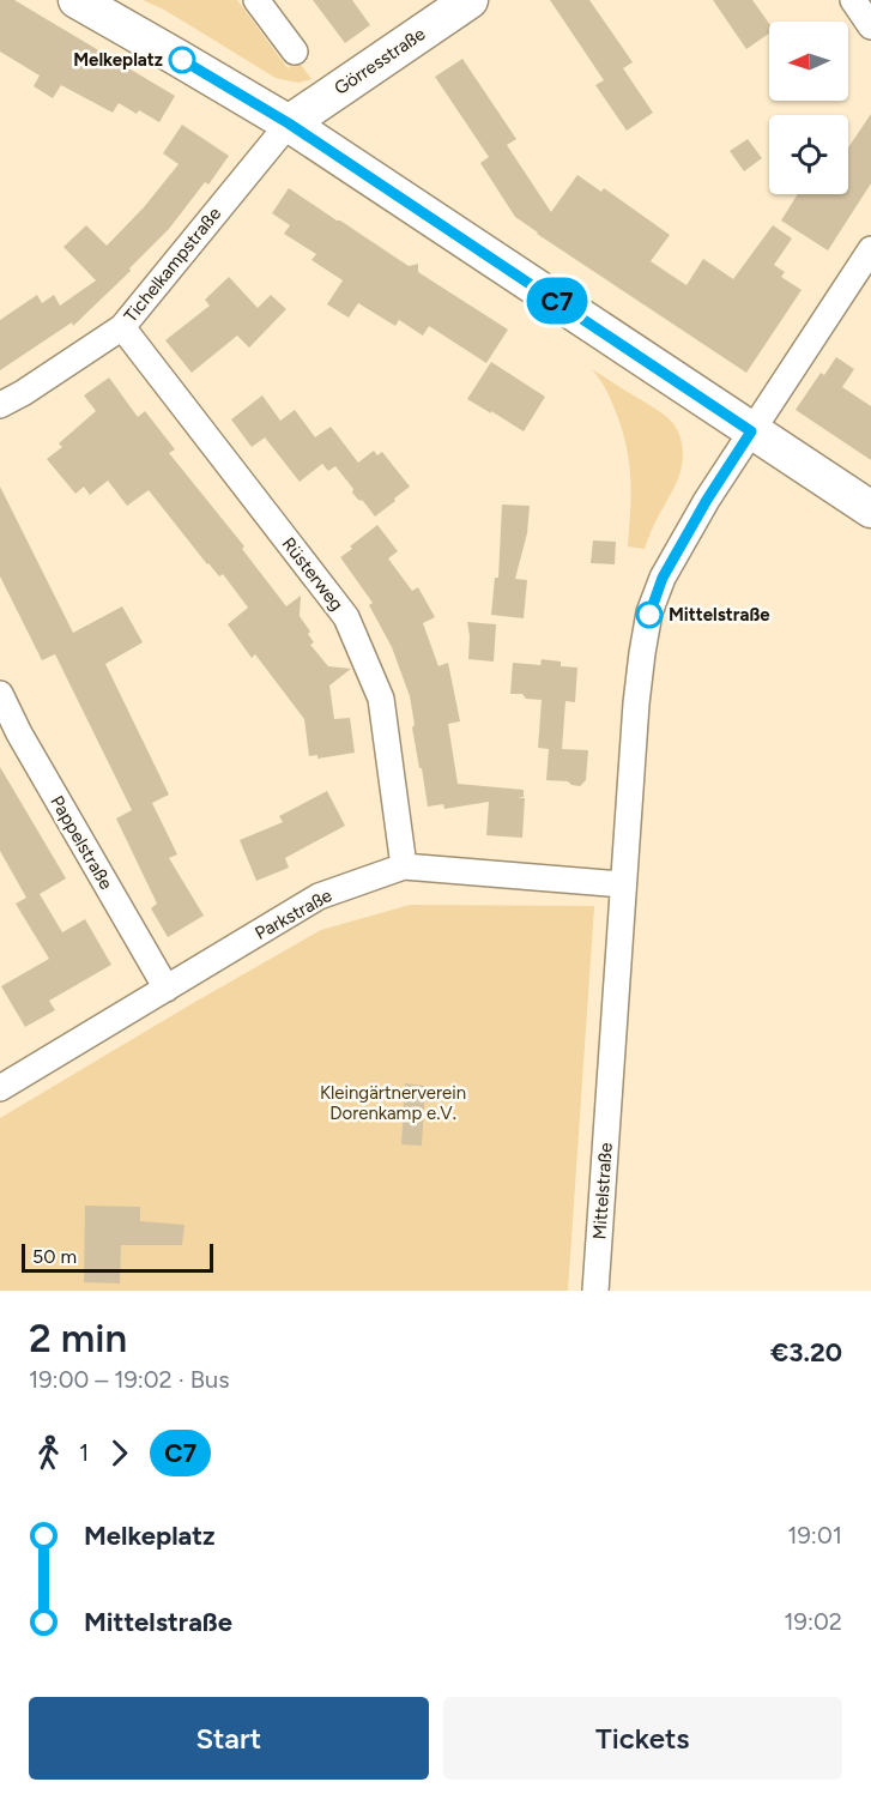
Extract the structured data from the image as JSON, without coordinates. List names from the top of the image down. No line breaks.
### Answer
{"streets":{"street":["Görresstraße","Tichelkampstraße","Rüsterweg","Pappelstraße","Parkstraße","Mittelstraße"]},"crossings":[["Görresstraße","Tichelkampstraße"],["Tichelkampstraße","Rüsterweg"],["Rüsterweg","Parkstraße"],["Pappelstraße","Parkstraße"],["Parkstraße","Mittelstraße"]],"parks":["Kleingärtnerverein Dorenkamp e.V."],"places":["Melkeplatz","Mittelstraße"],"lines":["bus line C7"],"scale_bar":"50 m","north":"left","page":{"on_map":"C7","scale":"50 m","heading":["2 min","19:00 – 19:02 · Bus","€3.20"],"legs":["1","C7"],"list":[{"name":"Melkeplatz","value":"19:01"},{"name":"Mittelstraße","value":"19:02"}],"buttons":["Start","Tickets"]}}
